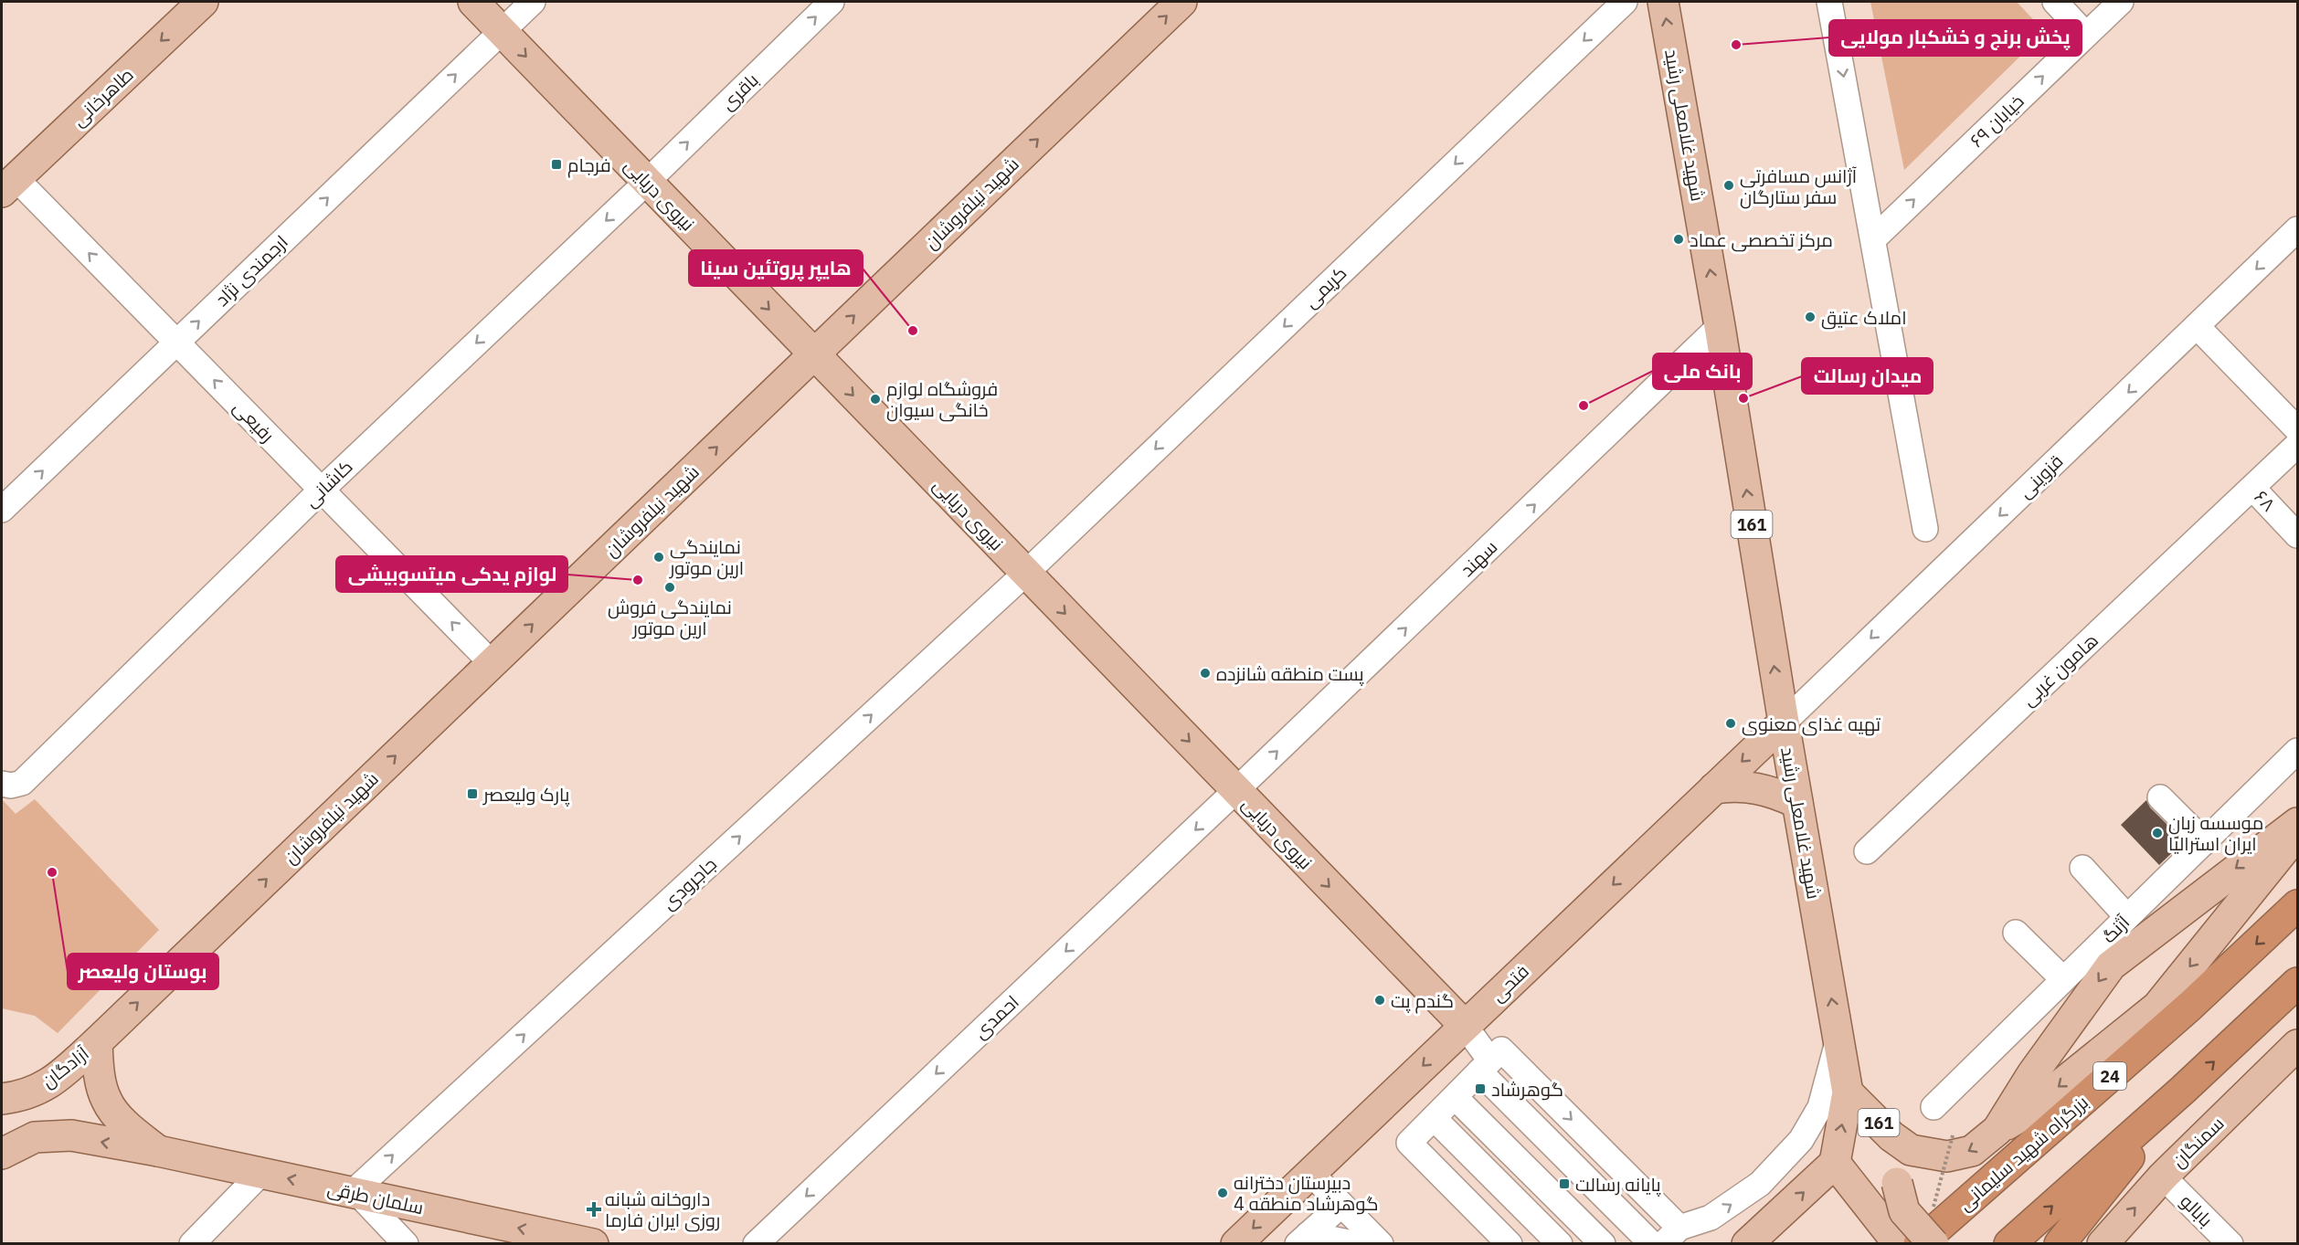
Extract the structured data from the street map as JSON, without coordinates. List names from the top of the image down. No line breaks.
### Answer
{"streets":{"highway":["24","بزرگراه شهید سلیمانی"],"main road":["طاهرخانی","شهید غلامعلی رشید","نیروی دریایی","شهید نیلفروشان","161","فتحی","آزادگان","سمنگان","سلمان طرقی"],"street":["باقری","خیابان ۶۹","ارجمندی نژاد","کریمی","رفیعی","قزوینی","کاشانی","۶۸","سهند","هامون غربی","جاجرودی","آژنگ","احمدی","بابالو"]},"crossings":[["باقری","نیروی دریایی"],["باقری","کاشانی"],["طاهرخانی","رفیعی"],["شهید غلامعلی رشید","قزوینی"],["شهید غلامعلی رشید","161"],["شهید غلامعلی رشید","سهند"],["شهید غلامعلی رشید","فتحی"],["نیروی دریایی","شهید نیلفروشان"],["نیروی دریایی","ارجمندی نژاد"],["نیروی دریایی","کریمی"],["نیروی دریایی","کاشانی"],["نیروی دریایی","سهند"],["نیروی دریایی","جاجرودی"],["نیروی دریایی","فتحی"],["نیروی دریایی","احمدی"],["شهید نیلفروشان","رفیعی"],["شهید نیلفروشان","آزادگان"],["ارجمندی نژاد","رفیعی"],["کریمی","جاجرودی"],["رفیعی","کاشانی"],["قزوینی","فتحی"],["۶۸","هامون غربی"],["سهند","احمدی"],["جاجرودی","سلمان طرقی"],["سمنگان","بابالو"]],"one_way":["باقری","طاهرخانی","خیابان ۶۹","شهید غلامعلی رشید","نیروی دریایی","شهید نیلفروشان","ارجمندی نژاد","کریمی","رفیعی","قزوینی","کاشانی","سهند","جاجرودی","فتحی","احمدی","سلمان طرقی"],"places":{"other":["پخش برنج و خشکبار مولایی","آژانس مسافرتی سفر ستارگان","مرکز تخصصی عماد","املاک عتیق","هایپر پروتئین سینا","میدان رسالت","فروشگاه لوازم خانگی سیوان","بانک ملی","نمایندگی ارین موتور","لوازم یدکی میتسوبیشی","نمایندگی فروش ارین موتور","پست منطقه شانزده","تهیه غذای معنوی","موسسه زبان ایران استرالیا","بوستان ولیعصر","گندم پت","دبیرستان دخترانه گوهرشاد منطقه 4"],"transit":["فرجام","پارک ولیعصر","گوهرشاد","پایانه رسالت"],"health":["داروخانه شبانه روزی ایران فارما"]}}
